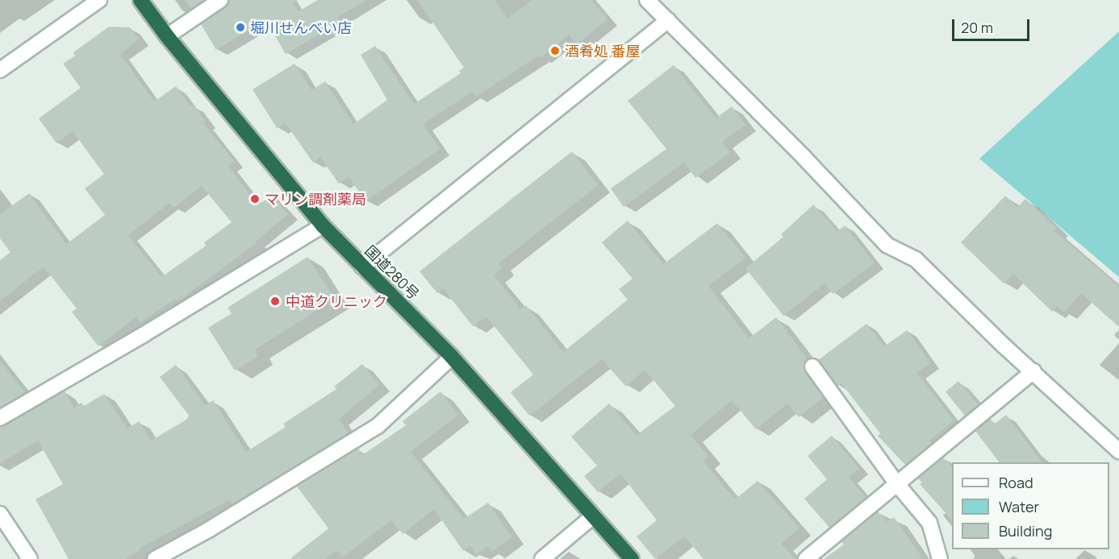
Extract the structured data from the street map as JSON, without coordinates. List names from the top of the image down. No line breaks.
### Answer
{"streets":{"highway":["国道280号"]},"places":["堀川せんべい店","酒肴処 番屋","マリン調剤薬局","中道クリニック"],"legend":["Road","Water","Building"],"scale_bar":"20 m"}
